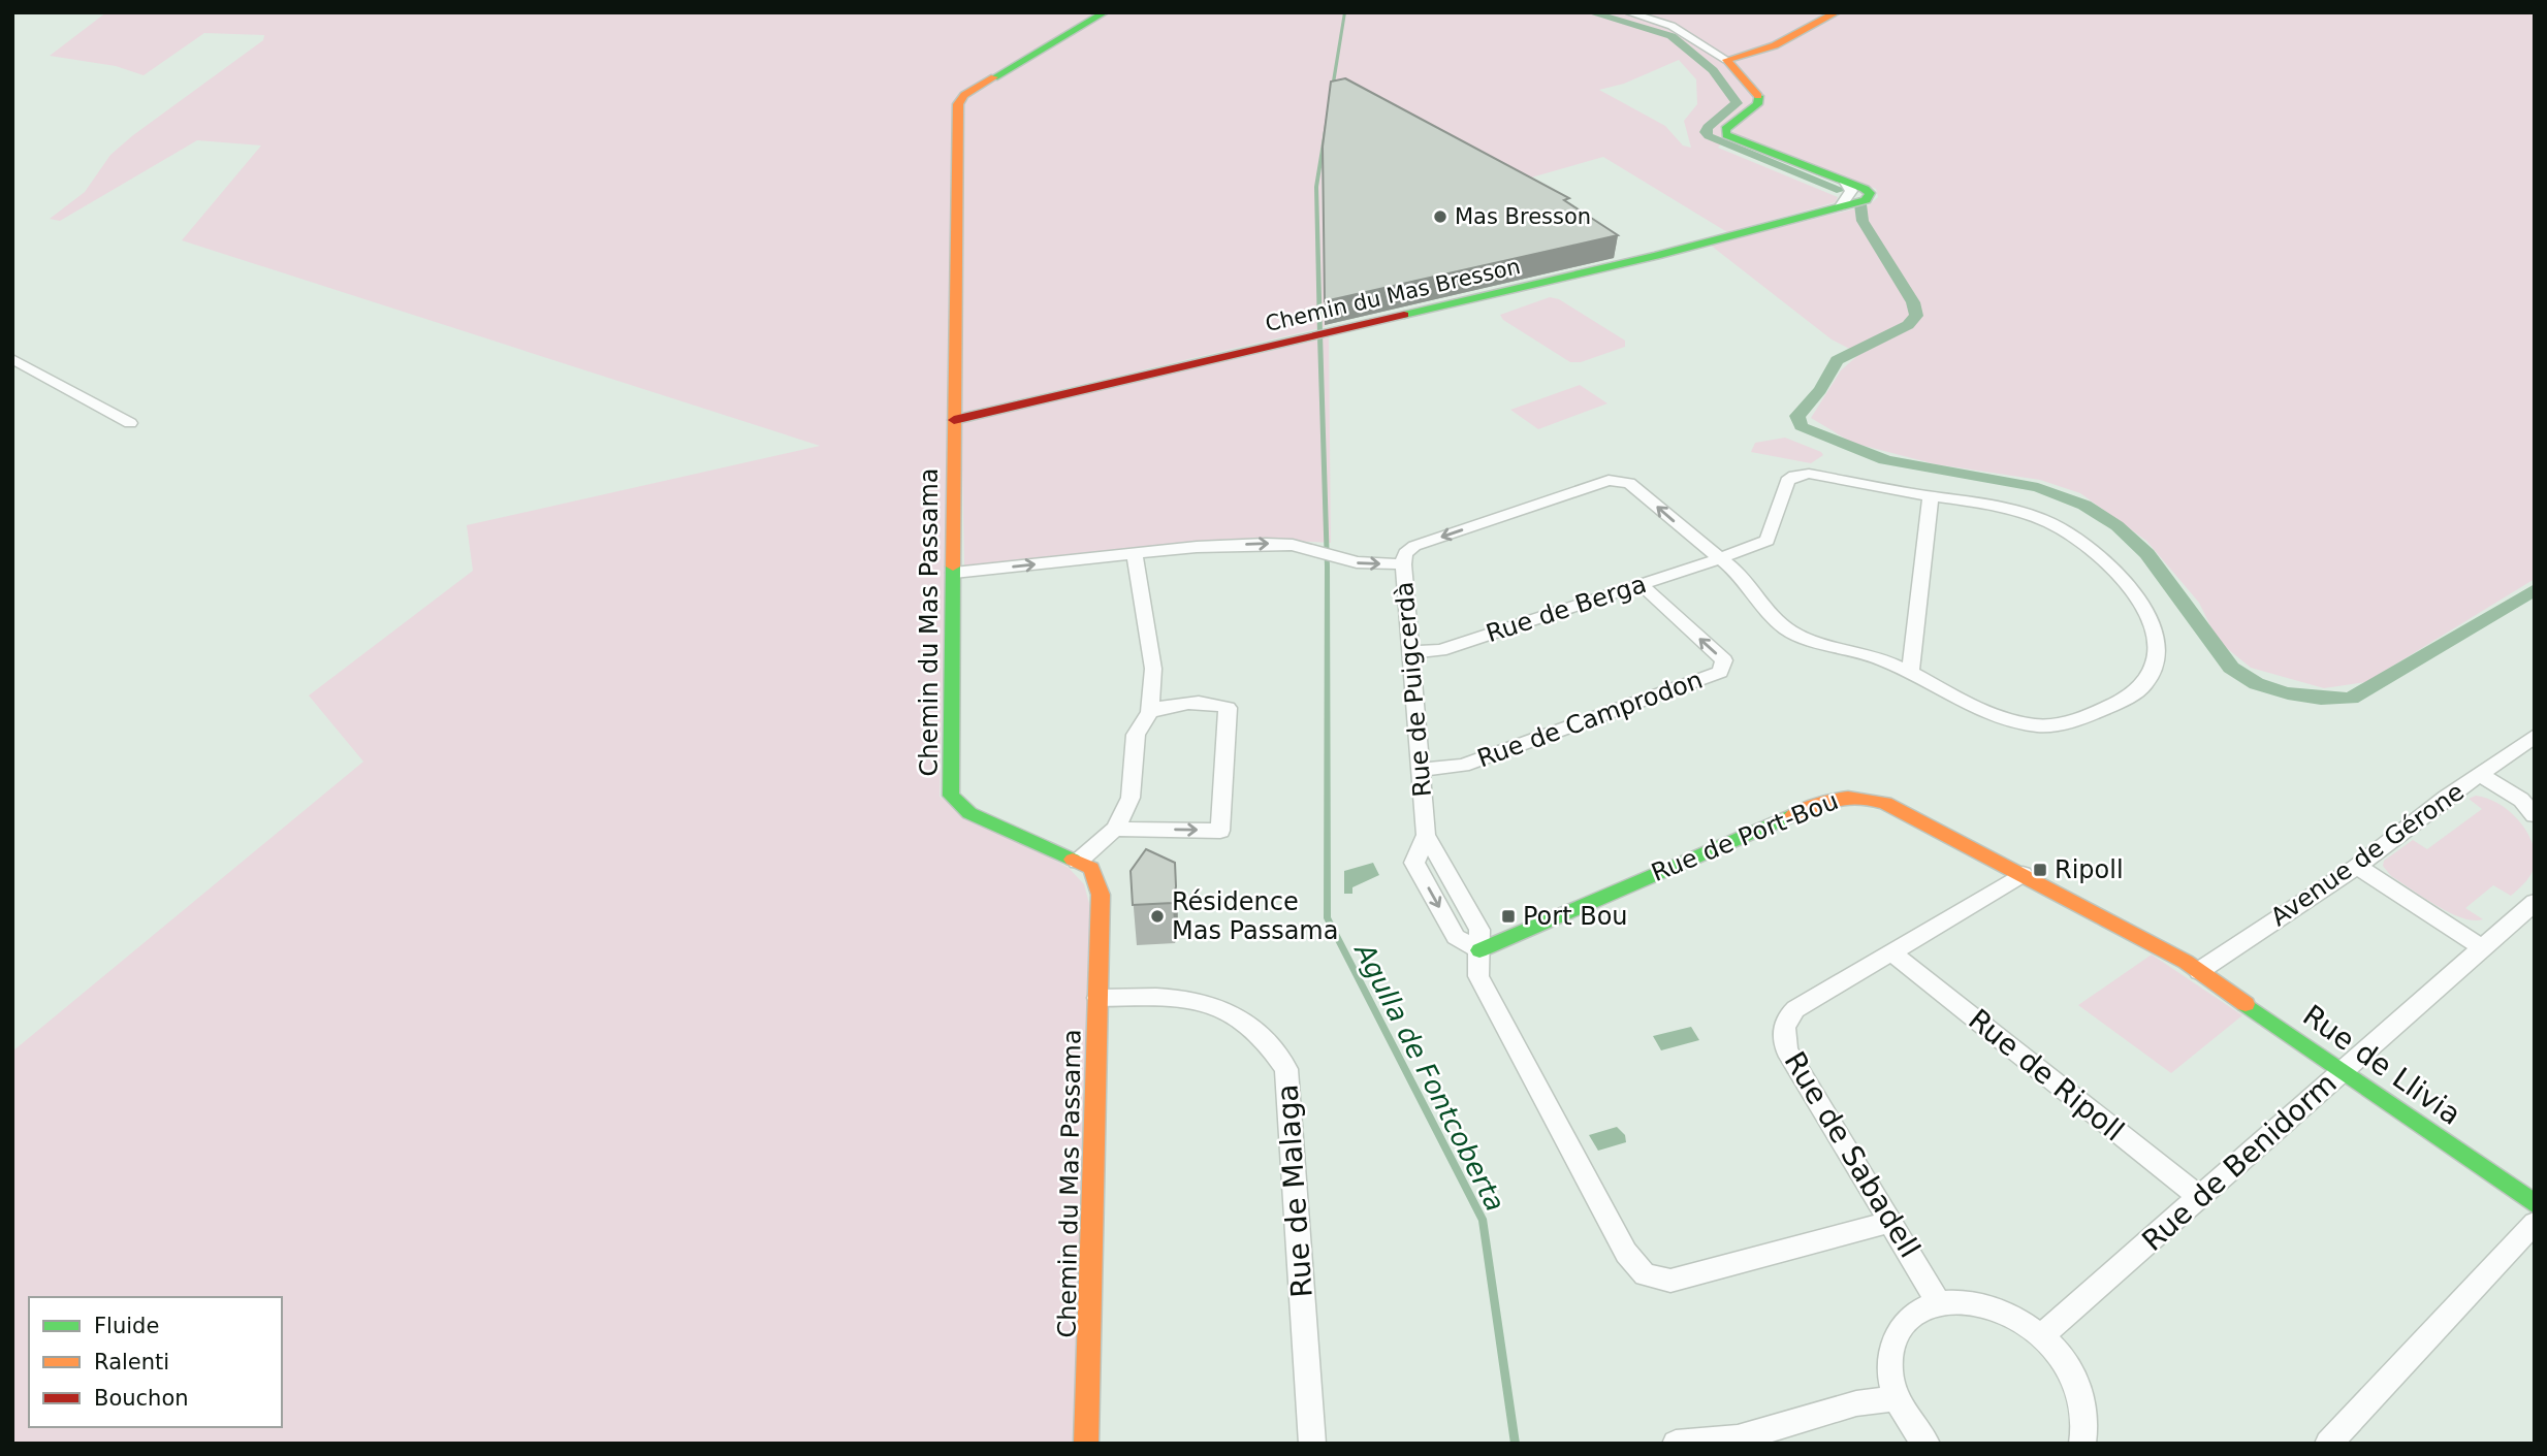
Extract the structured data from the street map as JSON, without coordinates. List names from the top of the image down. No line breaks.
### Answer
{"streets":{"street":["Chemin du Mas Bresson","Rue de Berga","Chemin du Mas Passama","Rue de Puigcerdà","Rue de Camprodon","Rue de Port-Bou","Avenue de Gérone","Rue de Llivia","Rue de Ripoll","Rue de Sabadell","Rue de Benidorm","Rue de Malaga"]},"crossings":[["Chemin du Mas Bresson","Chemin du Mas Passama"],["Rue de Berga","Rue de Puigcerdà"],["Rue de Berga","Rue de Camprodon"],["Chemin du Mas Passama","Rue de Malaga"],["Rue de Puigcerdà","Rue de Camprodon"],["Rue de Puigcerdà","Rue de Port-Bou"],["Rue de Port-Bou","Avenue de Gérone"],["Rue de Port-Bou","Rue de Llivia"],["Rue de Port-Bou","Rue de Sabadell"],["Avenue de Gérone","Rue de Llivia"],["Rue de Llivia","Rue de Benidorm"],["Rue de Ripoll","Rue de Sabadell"],["Rue de Ripoll","Rue de Benidorm"]],"water":["Agulla de Fontcoberta"],"places":{"other":["Mas Bresson","Résidence Mas Passama"],"transit":["Ripoll","Port Bou"]},"legend":["Fluide","Ralenti","Bouchon"]}
